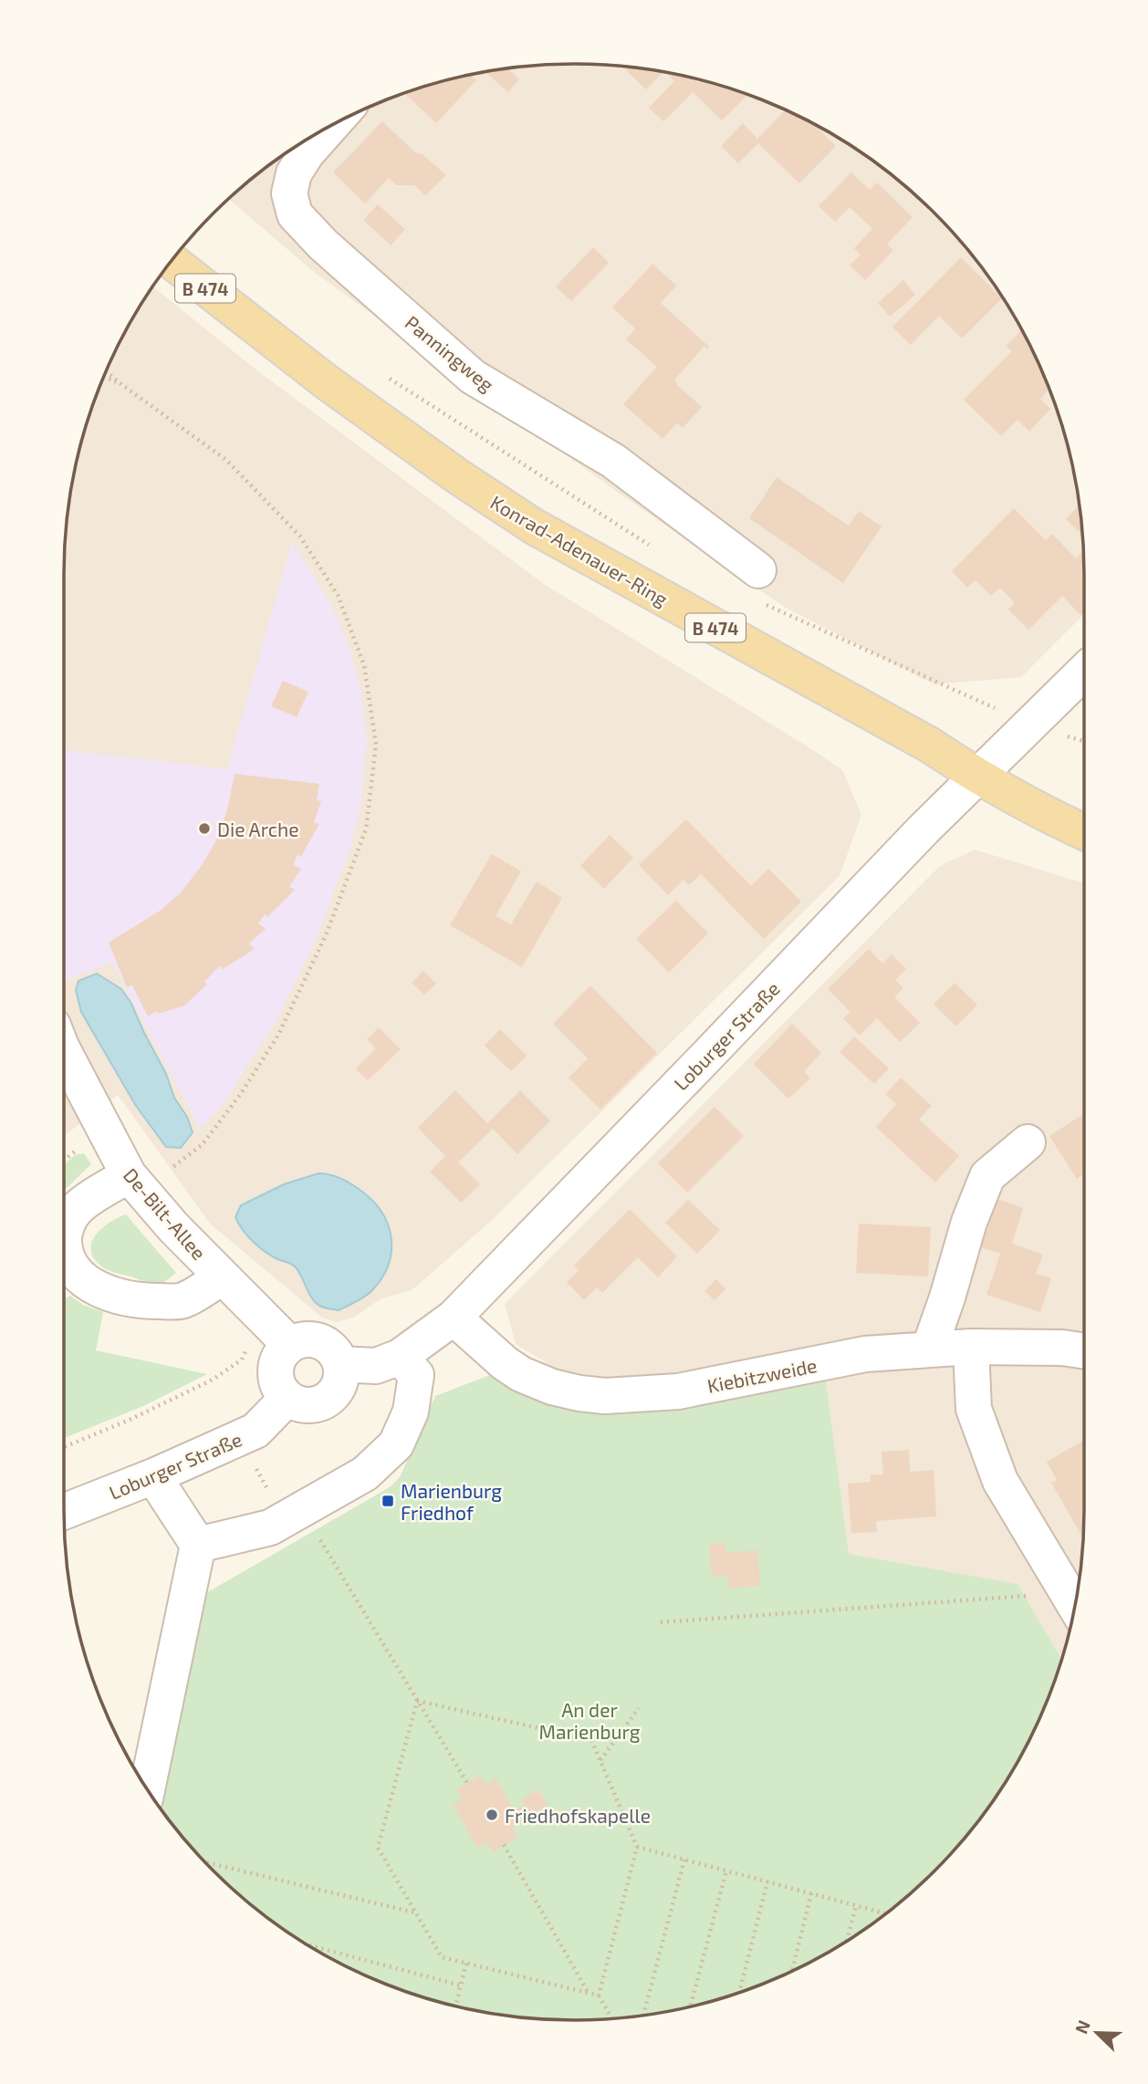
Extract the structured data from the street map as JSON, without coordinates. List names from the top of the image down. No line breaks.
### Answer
{"streets":{"main road":["B 474","Konrad-Adenauer-Ring"],"street":["Panningweg","Loburger Straße","De-Bilt-Allee","Kiebitzweide"]},"crossings":[["Konrad-Adenauer-Ring","Loburger Straße"],["Loburger Straße","De-Bilt-Allee"],["Loburger Straße","Kiebitzweide"]],"parks":["An der Marienburg"],"places":{"other":["Die Arche","Friedhofskapelle"],"transit":["Marienburg Friedhof"]},"north":"top left"}
